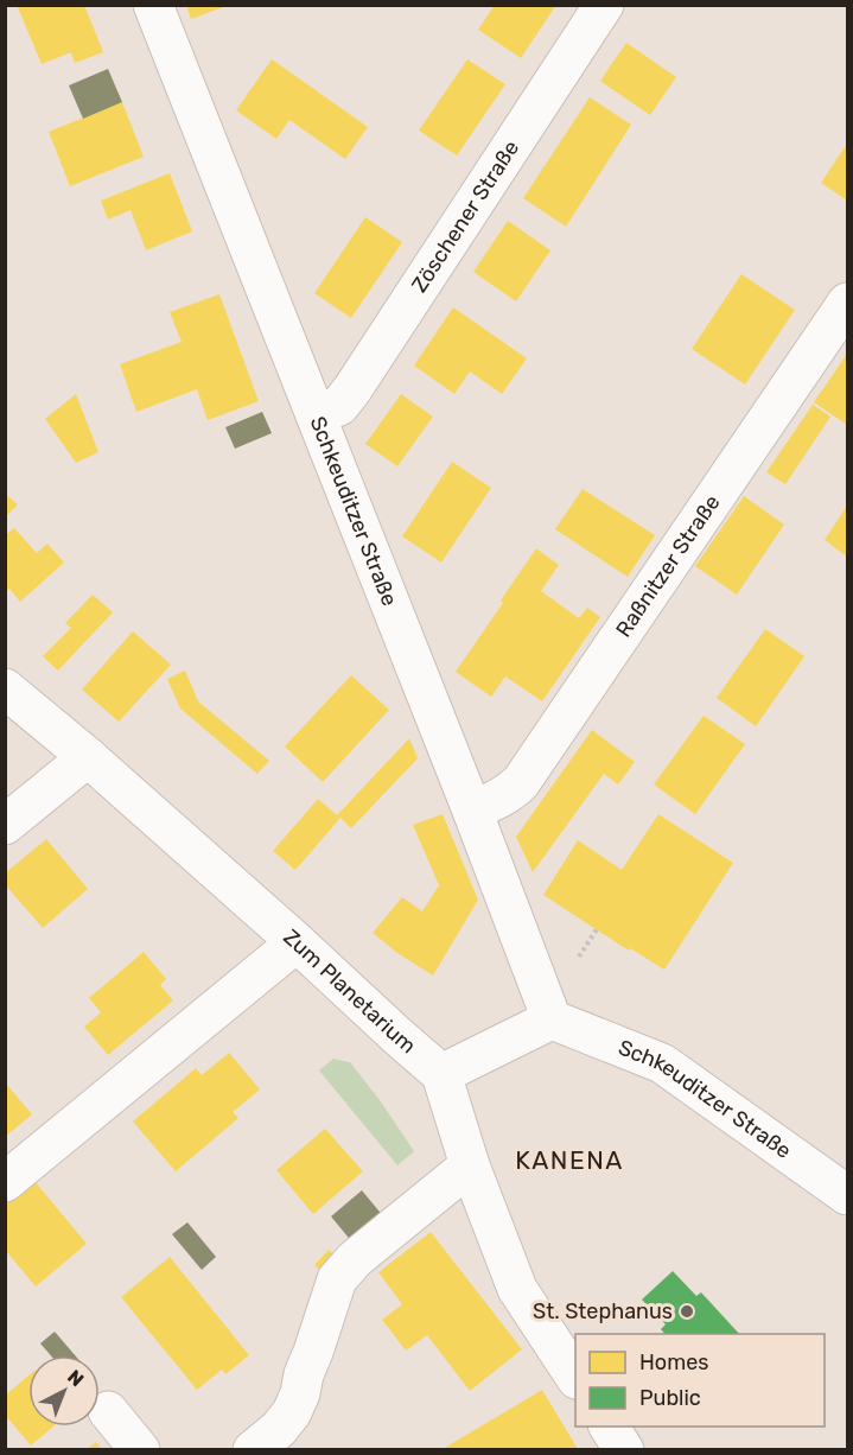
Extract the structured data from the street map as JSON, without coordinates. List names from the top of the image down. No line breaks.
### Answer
{"streets":{"street":["Zöschener Straße","Schkeuditzer Straße","Raßnitzer Straße","Zum Planetarium"]},"crossings":[["Zöschener Straße","Schkeuditzer Straße"],["Schkeuditzer Straße","Raßnitzer Straße"]],"districts":["KANENA"],"places":["St. Stephanus"],"legend":["Homes","Public"],"north":"top right"}
